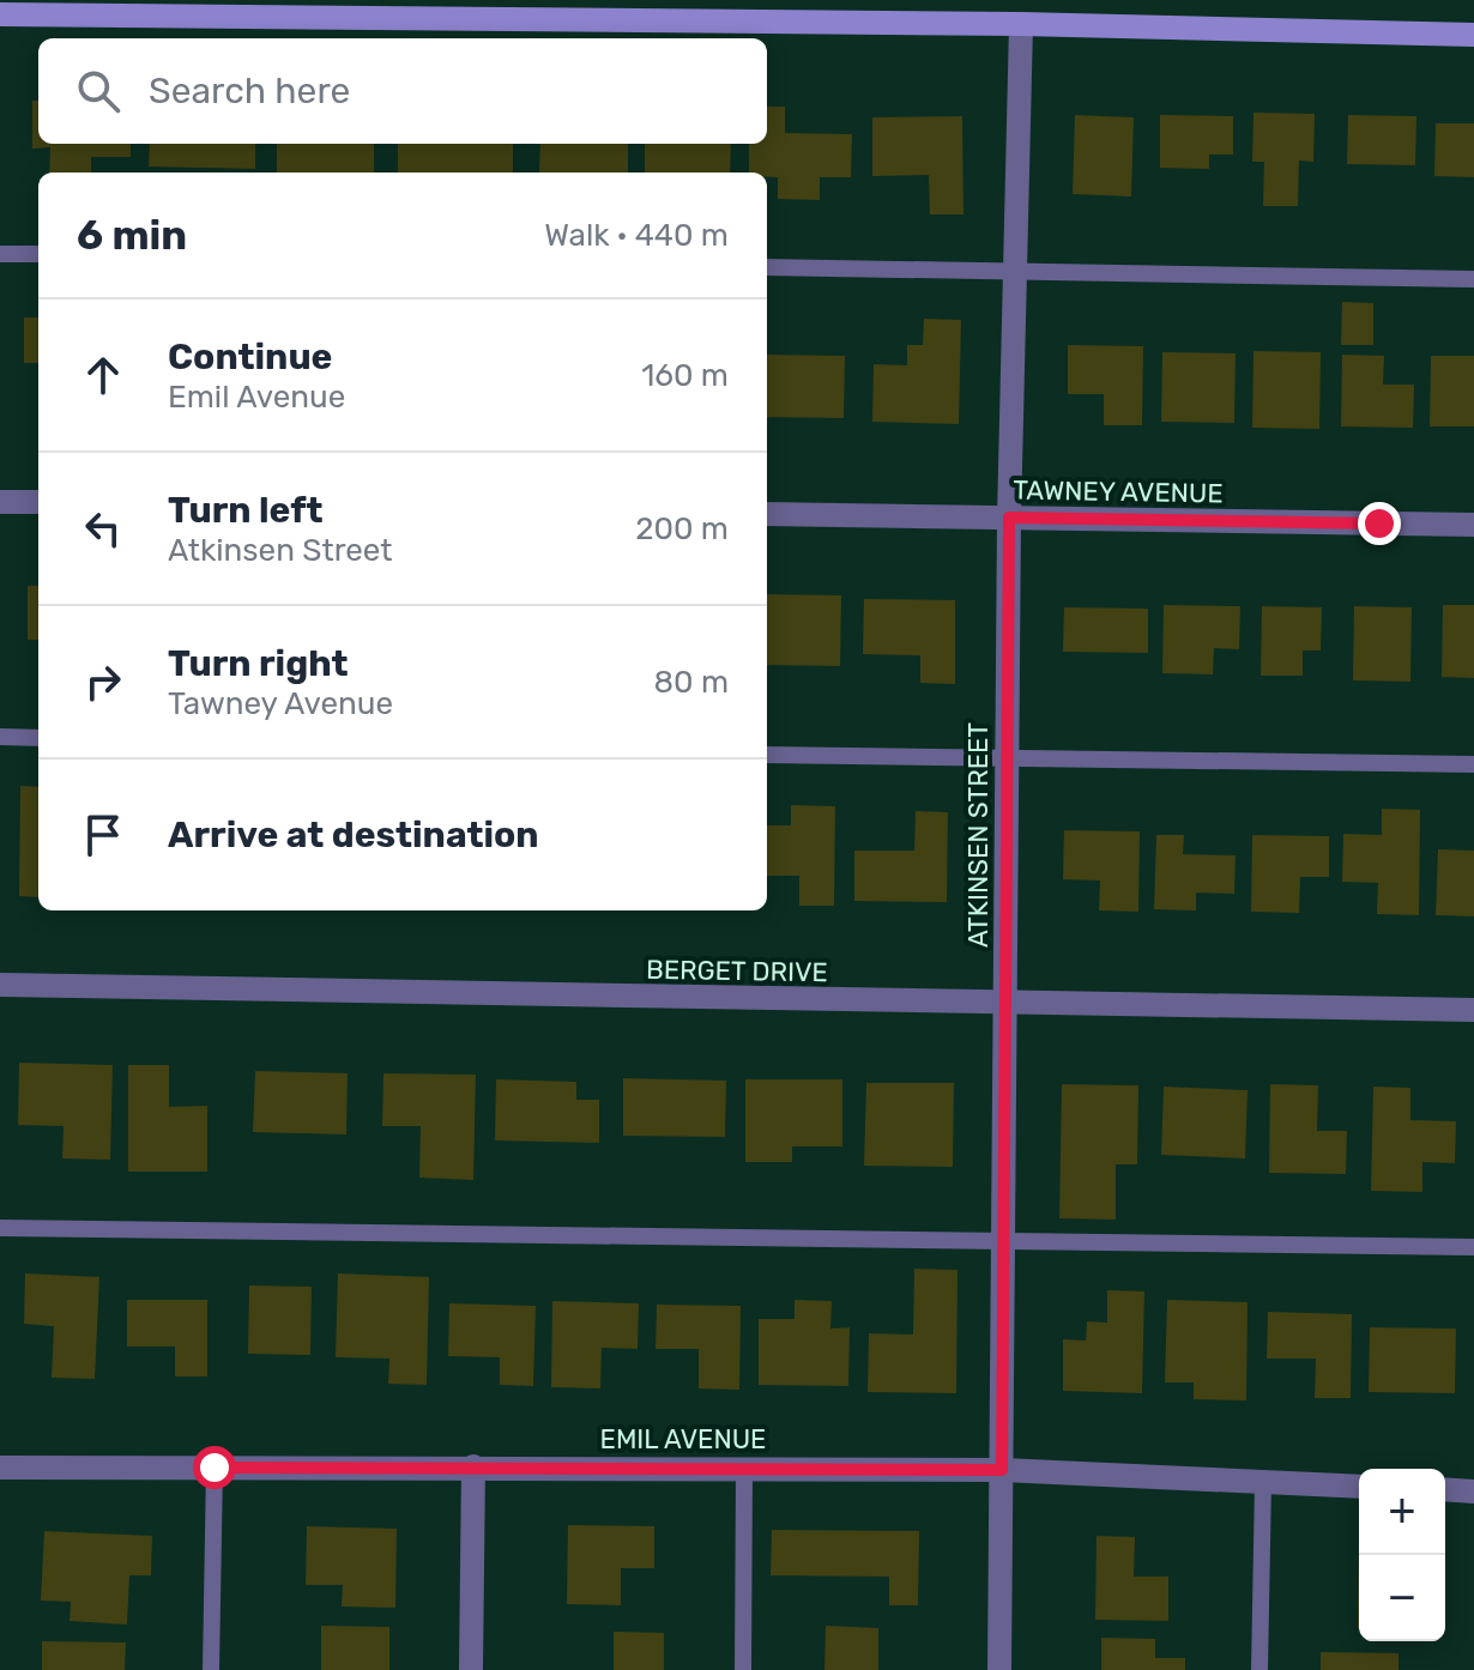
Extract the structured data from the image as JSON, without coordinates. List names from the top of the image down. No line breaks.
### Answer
{"streets":{"street":["TAWNEY AVENUE","ATKINSEN STREET","BERGET DRIVE","EMIL AVENUE"]},"crossings":[["TAWNEY AVENUE","ATKINSEN STREET"],["ATKINSEN STREET","BERGET DRIVE"],["ATKINSEN STREET","EMIL AVENUE"]],"page":{"search":"Search here","heading":["6 min","Walk · 440 m"],"list":[["Continue","Emil Avenue","160 m"],["Turn left","Atkinsen Street","200 m"],["Turn right","Tawney Avenue","80 m"],"Arrive at destination"],"map_buttons":["+","−"]}}
